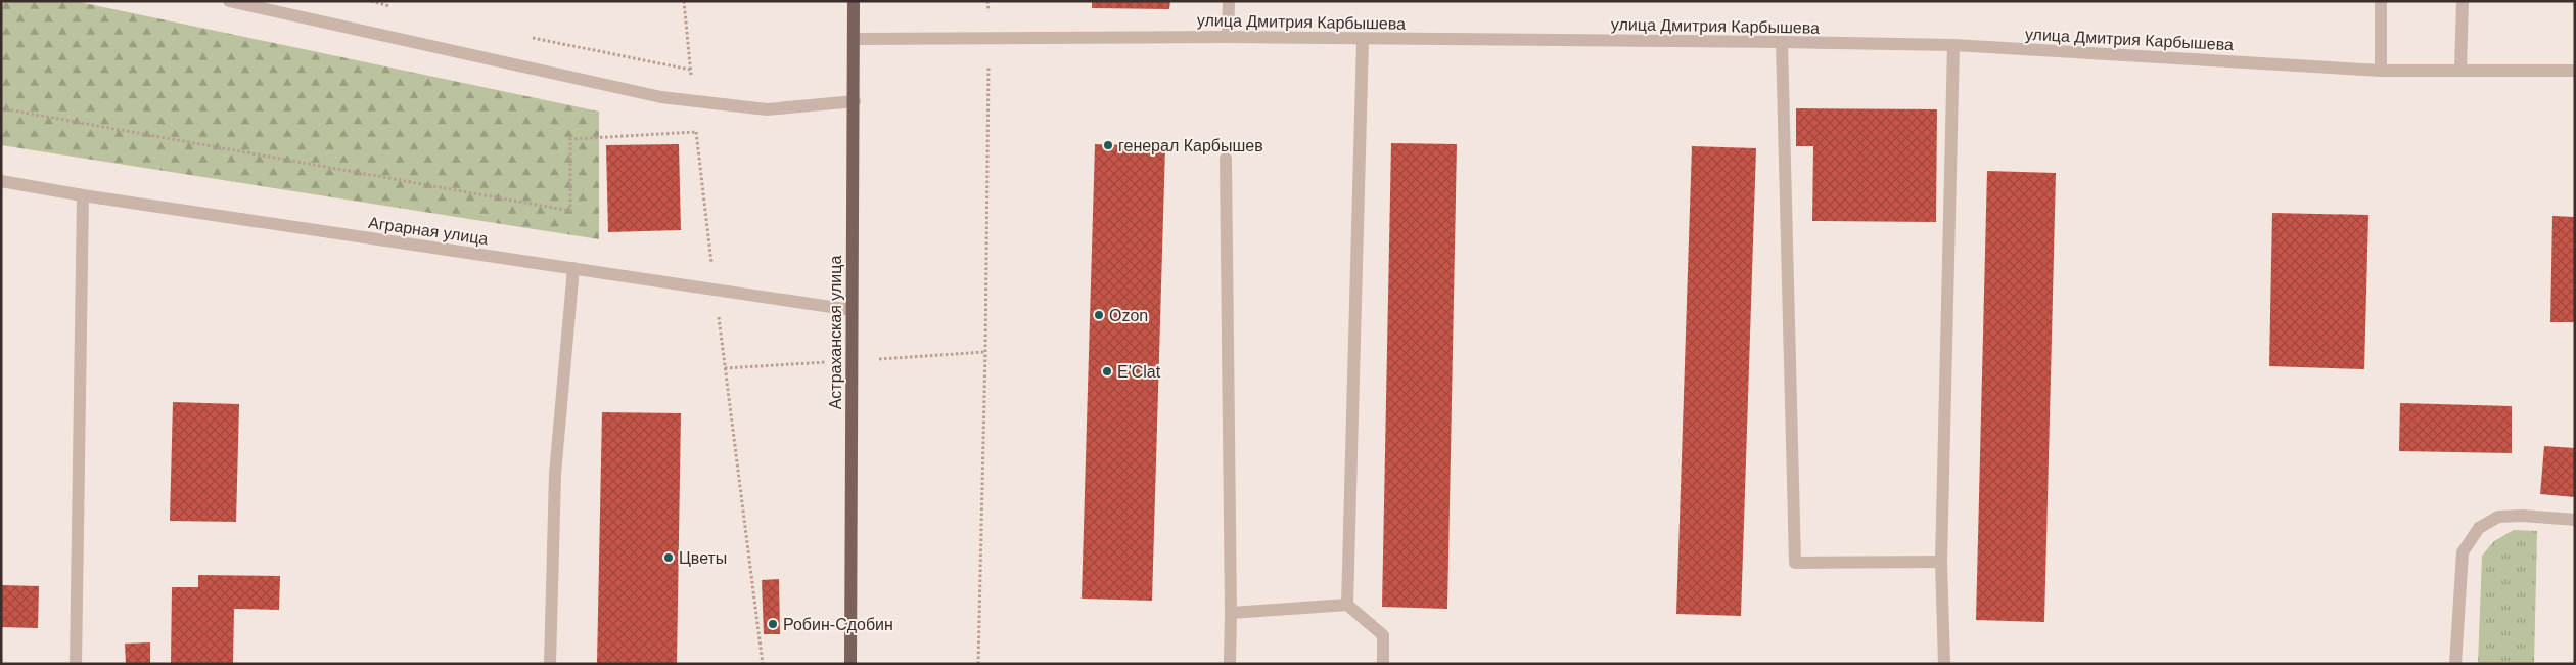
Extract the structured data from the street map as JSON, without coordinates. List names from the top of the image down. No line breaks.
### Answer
{"streets":{"main road":["Астраханская улица"],"street":["улица Дмитрия Карбышева","Аграрная улица"]},"crossings":[["улица Дмитрия Карбышева","Астраханская улица"],["Аграрная улица","Астраханская улица"]],"places":["генерал Карбышев","Ozon","E'Clat","Цветы","Робин-Сдобин"]}
